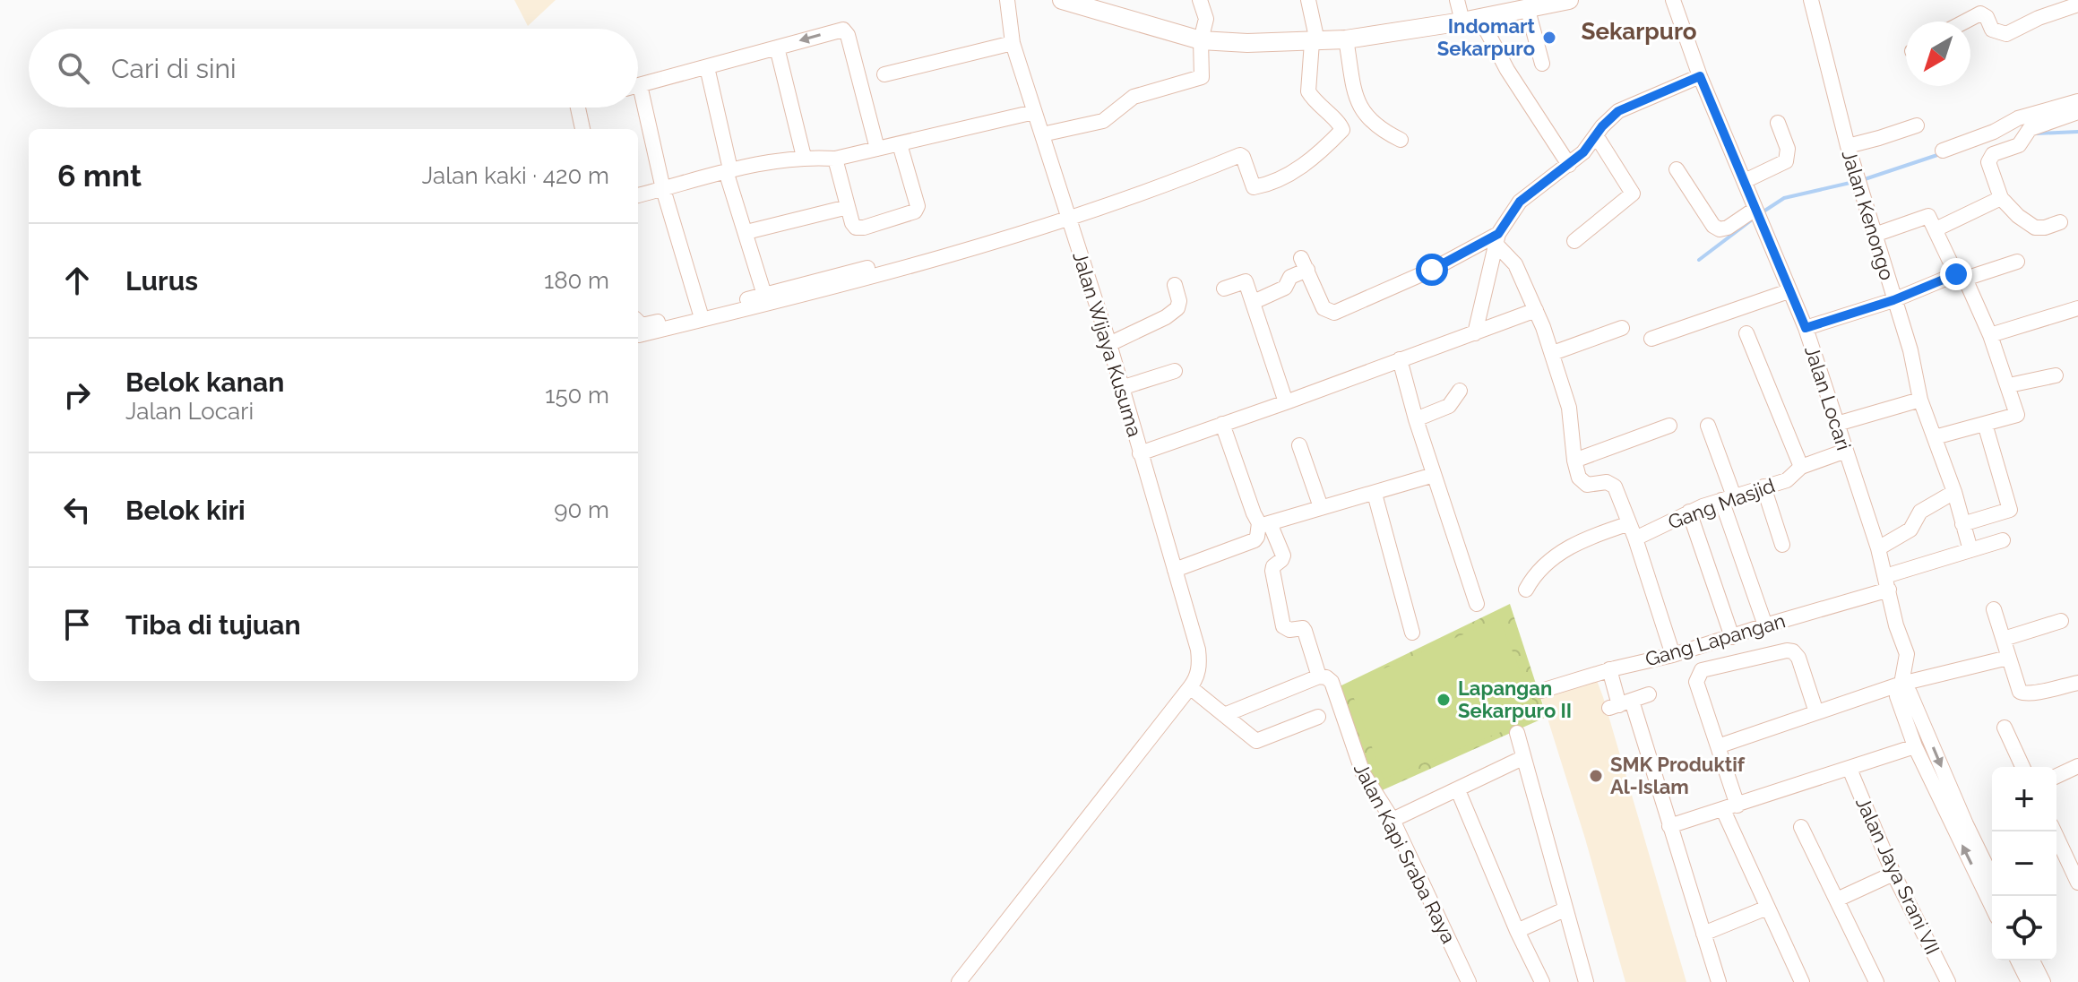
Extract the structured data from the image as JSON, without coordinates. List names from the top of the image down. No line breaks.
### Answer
{"streets":{"street":["Jalan Kenongo","Jalan Wijaya Kusuma","Jalan Locari","Gang Masjid","Gang Lapangan","Jalan Kapi Sraba Raya","Jalan Jaya Srani VII"]},"crossings":[["Jalan Kenongo","Gang Lapangan"],["Jalan Locari","Gang Masjid"],["Jalan Locari","Gang Lapangan"]],"districts":["Sekarpuro"],"places":["Indomart Sekarpuro","Lapangan Sekarpuro II","SMK Produktif Al-Islam"],"north":"bottom left","page":{"search":"Cari di sini","heading":["6 mnt","Jalan kaki · 420 m"],"list":[["Lurus","180 m"],["Belok kanan","Jalan Locari","150 m"],["Belok kiri","90 m"],"Tiba di tujuan"],"map_buttons":["+","−"]}}
